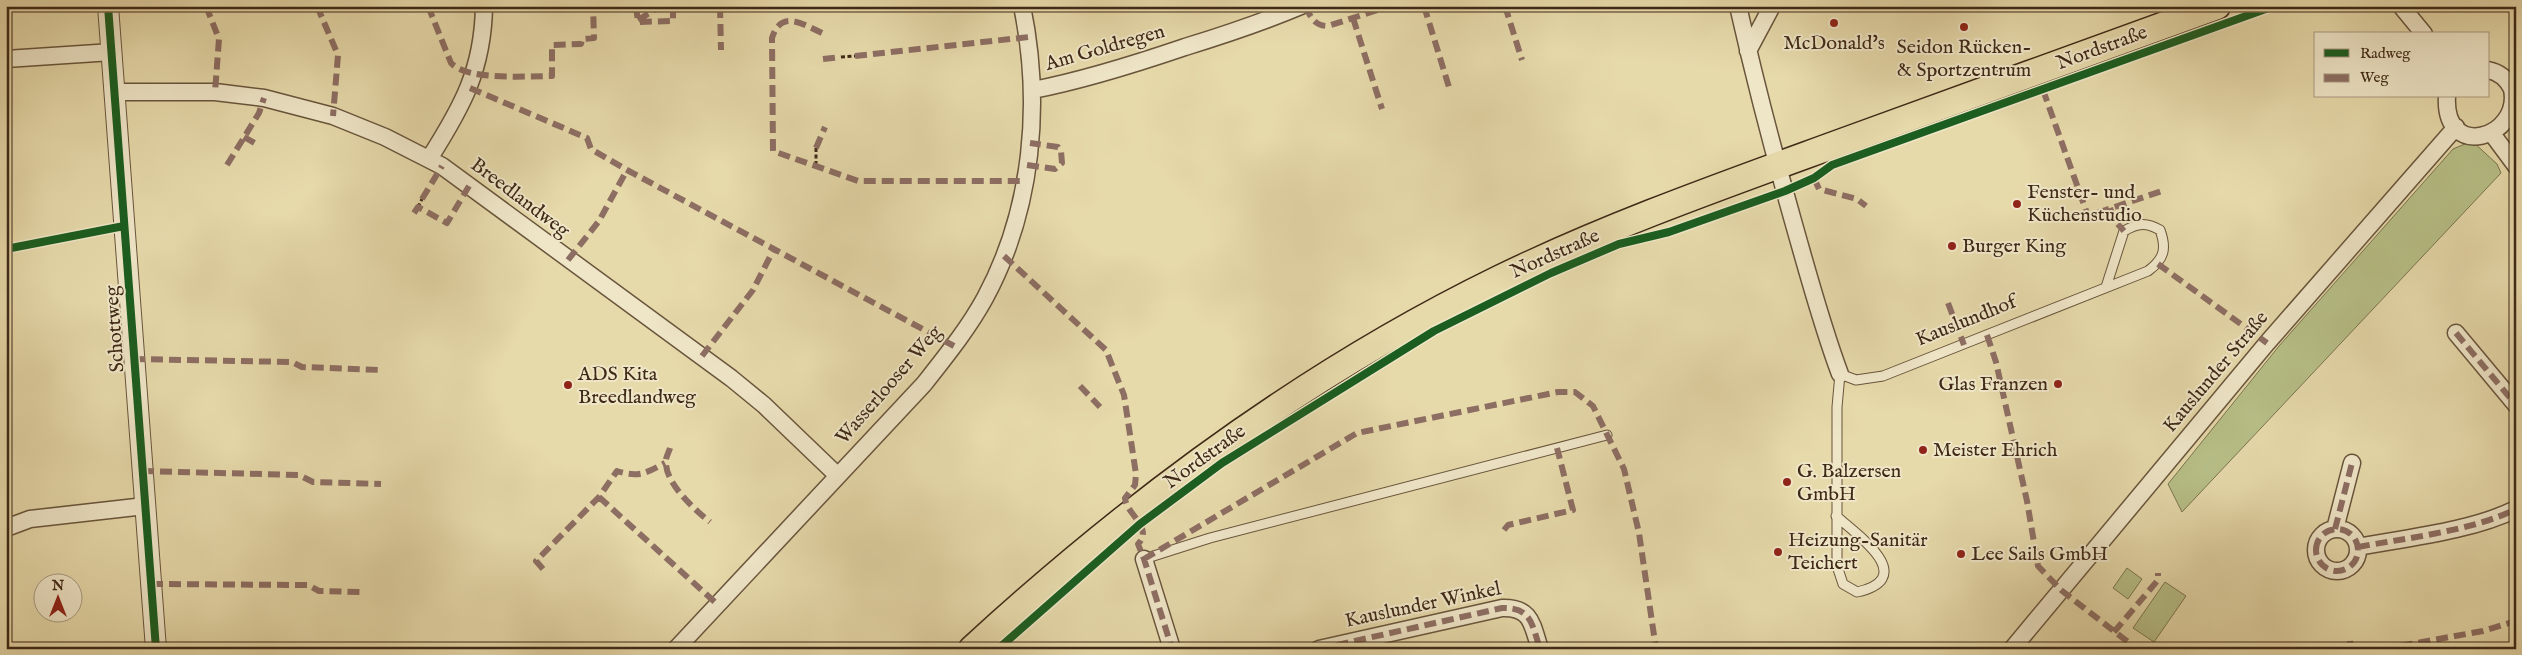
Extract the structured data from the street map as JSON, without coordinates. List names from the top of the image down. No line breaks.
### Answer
{"streets":{"main road":["Nordstraße"],"street":["Am Goldregen","Breedlandweg","Schottweg","Kauslunder Straße","Wasserlooser Weg","Kauslunder Winkel"],"lane":["Kauslundhof"]},"crossings":[["Am Goldregen","Wasserlooser Weg"],["Breedlandweg","Schottweg"],["Breedlandweg","Wasserlooser Weg"]],"places":["McDonald's","Seidon Rücken- & Sportzentrum","Fenster- und Küchenstudio","Burger King","Glas Franzen","ADS Kita Breedlandweg","Meister Ehrich","G. Balzersen GmbH","Heizung-Sanitär Teichert","Lee Sails GmbH"],"legend":["Radweg","Weg"],"north":"top"}
